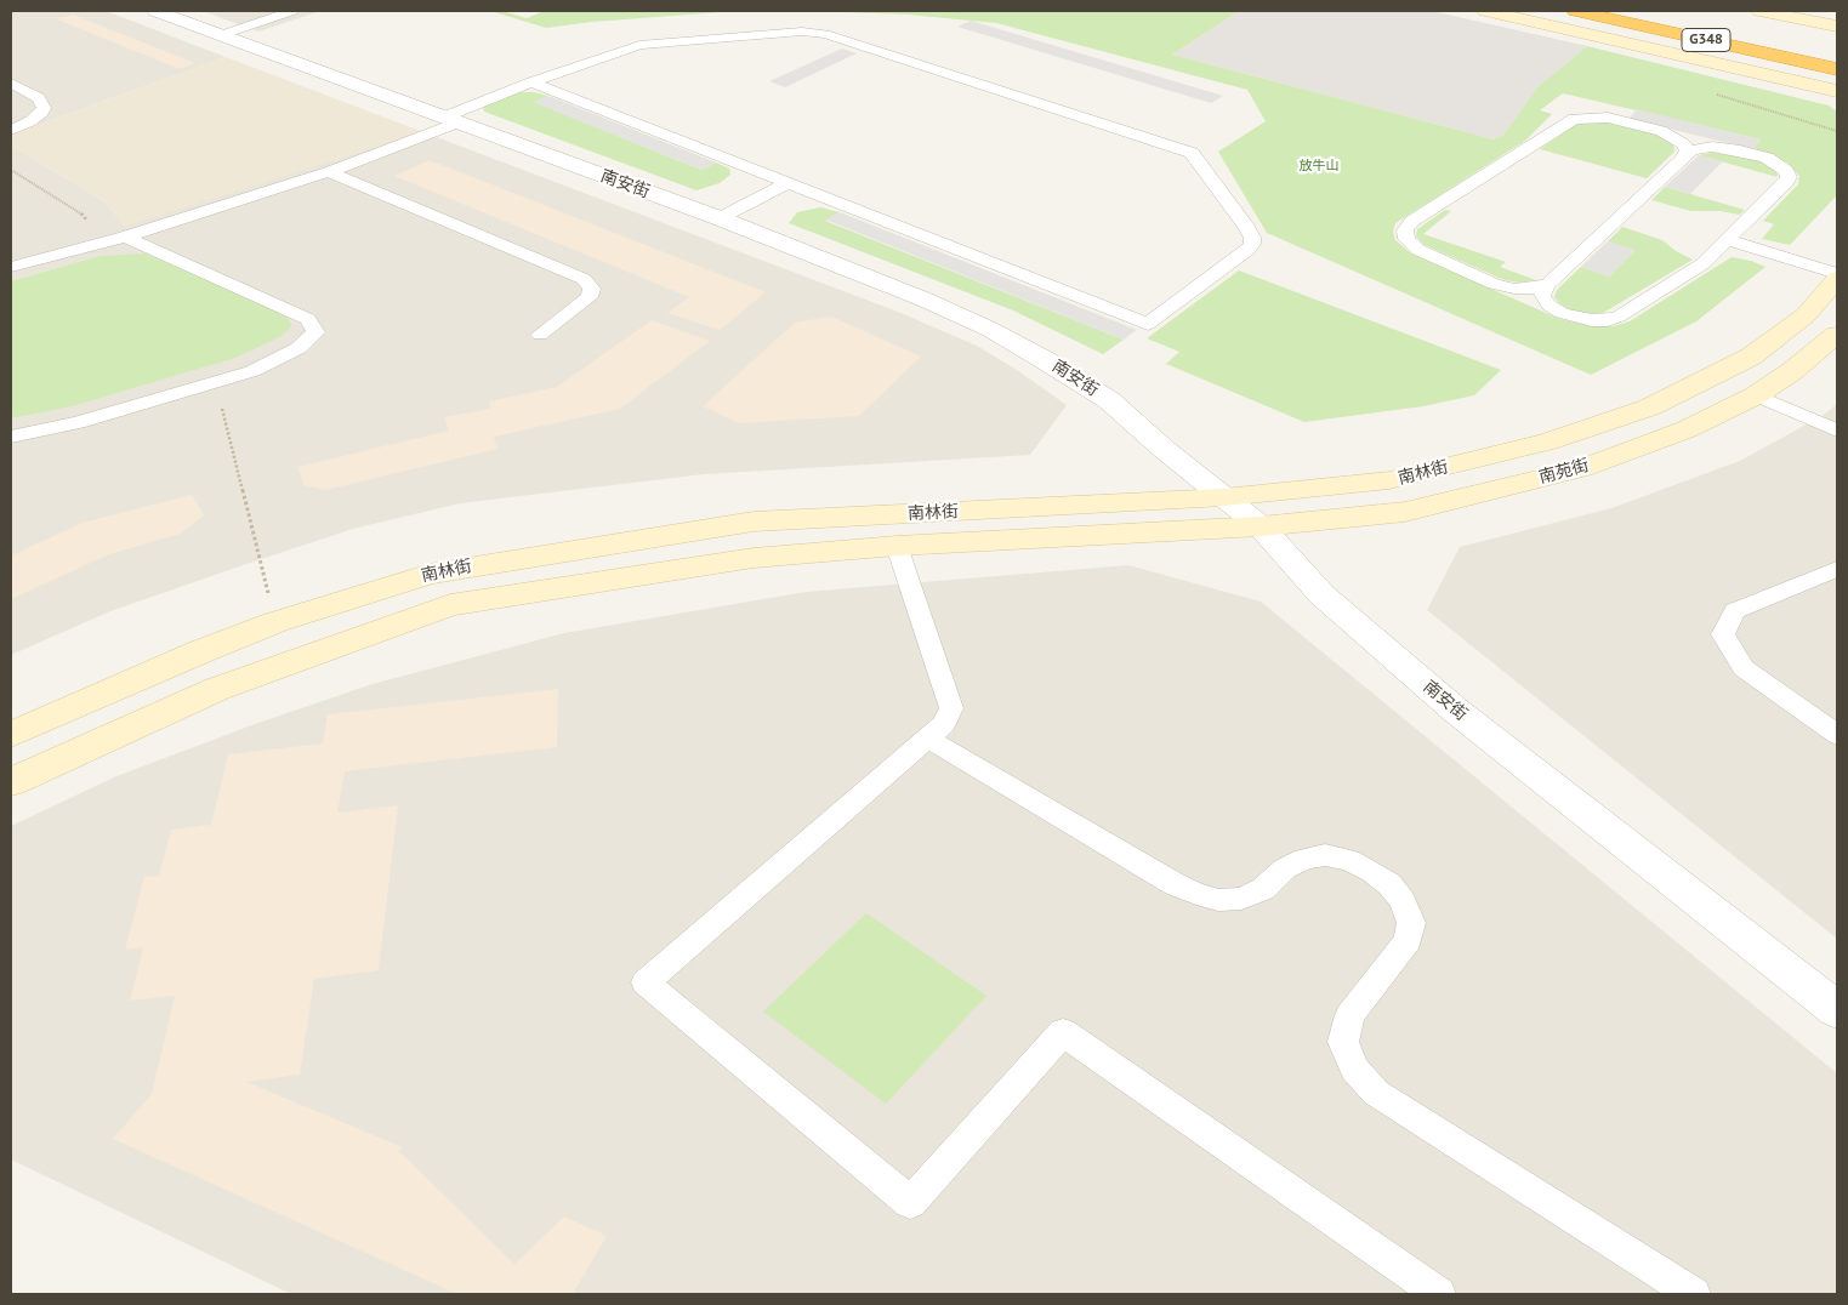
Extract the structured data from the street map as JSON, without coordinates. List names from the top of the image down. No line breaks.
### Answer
{"streets":{"highway":["G348"],"main road":["南苑街","南林街"],"street":["南安街"]},"crossings":[["南安街","南苑街"],["南安街","南林街"],["南苑街","南林街"]],"parks":["放牛山"]}
